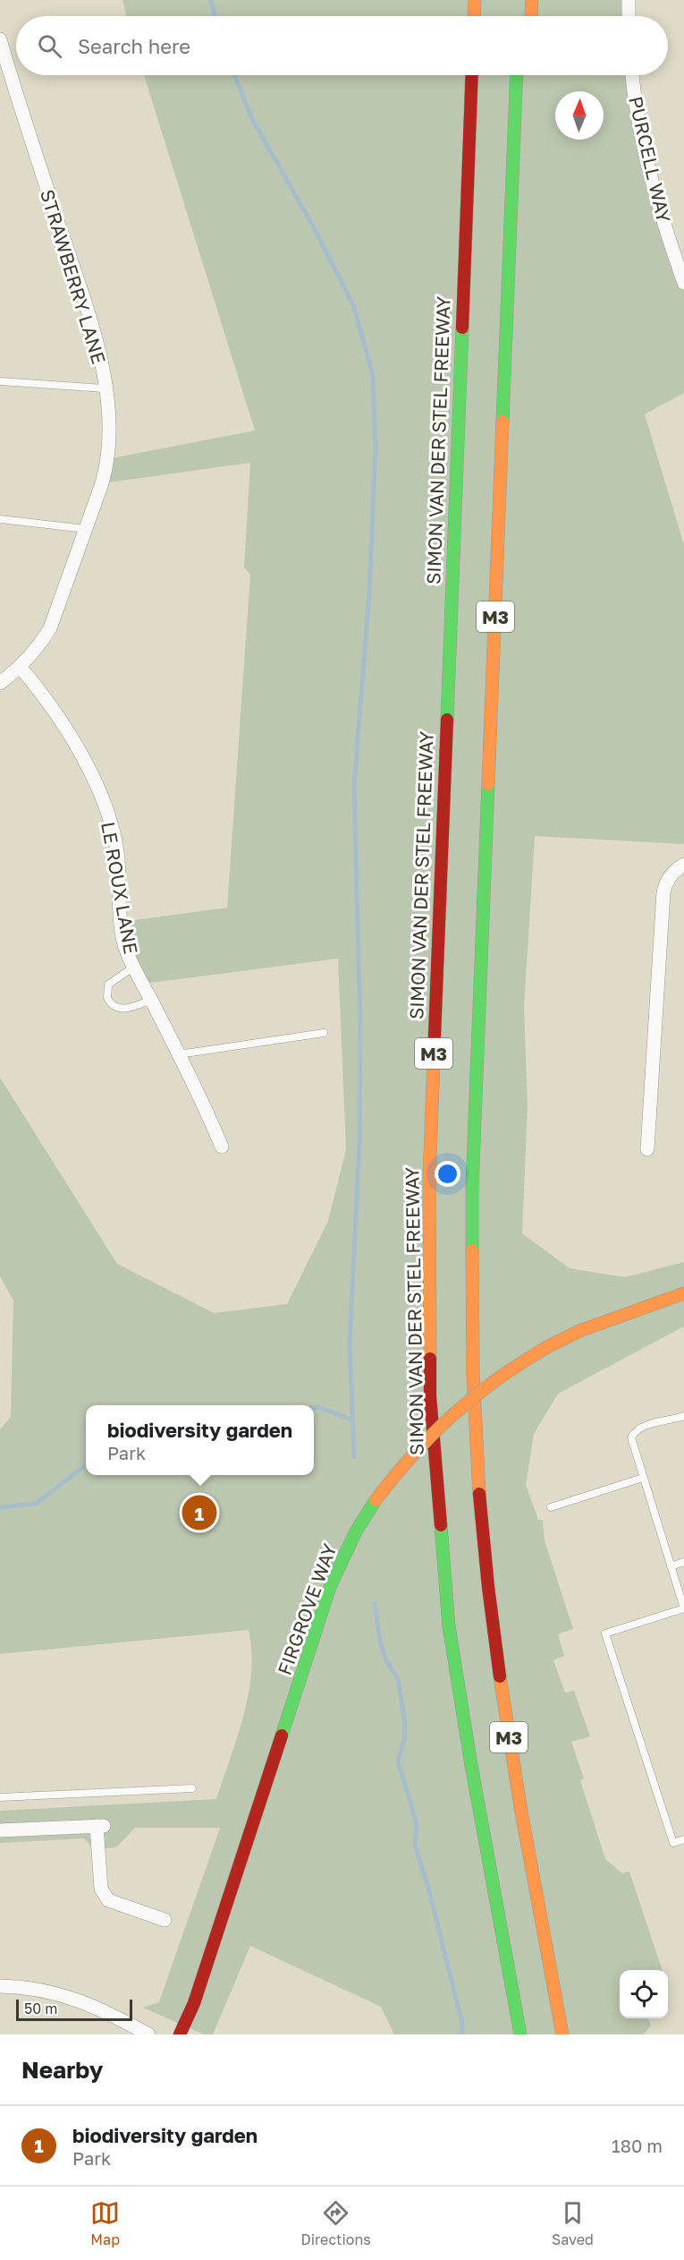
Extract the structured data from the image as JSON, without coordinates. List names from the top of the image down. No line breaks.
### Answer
{"streets":{"main road":["SIMON VAN DER STEL FREEWAY","M3","FIRGROVE WAY"],"street":["PURCELL WAY","STRAWBERRY LANE","LE ROUX LANE"]},"crossings":[["STRAWBERRY LANE","LE ROUX LANE"]],"scale_bar":"50 m","north":"top","page":{"search":"Search here","popup":["biodiversity garden","Park"],"pins":"1","scale":"50 m","heading":"Nearby","list":[{"mark":"1","name":"biodiversity garden","note":"Park","value":"180 m"}],"nav":["Map","Directions","Saved"]}}
